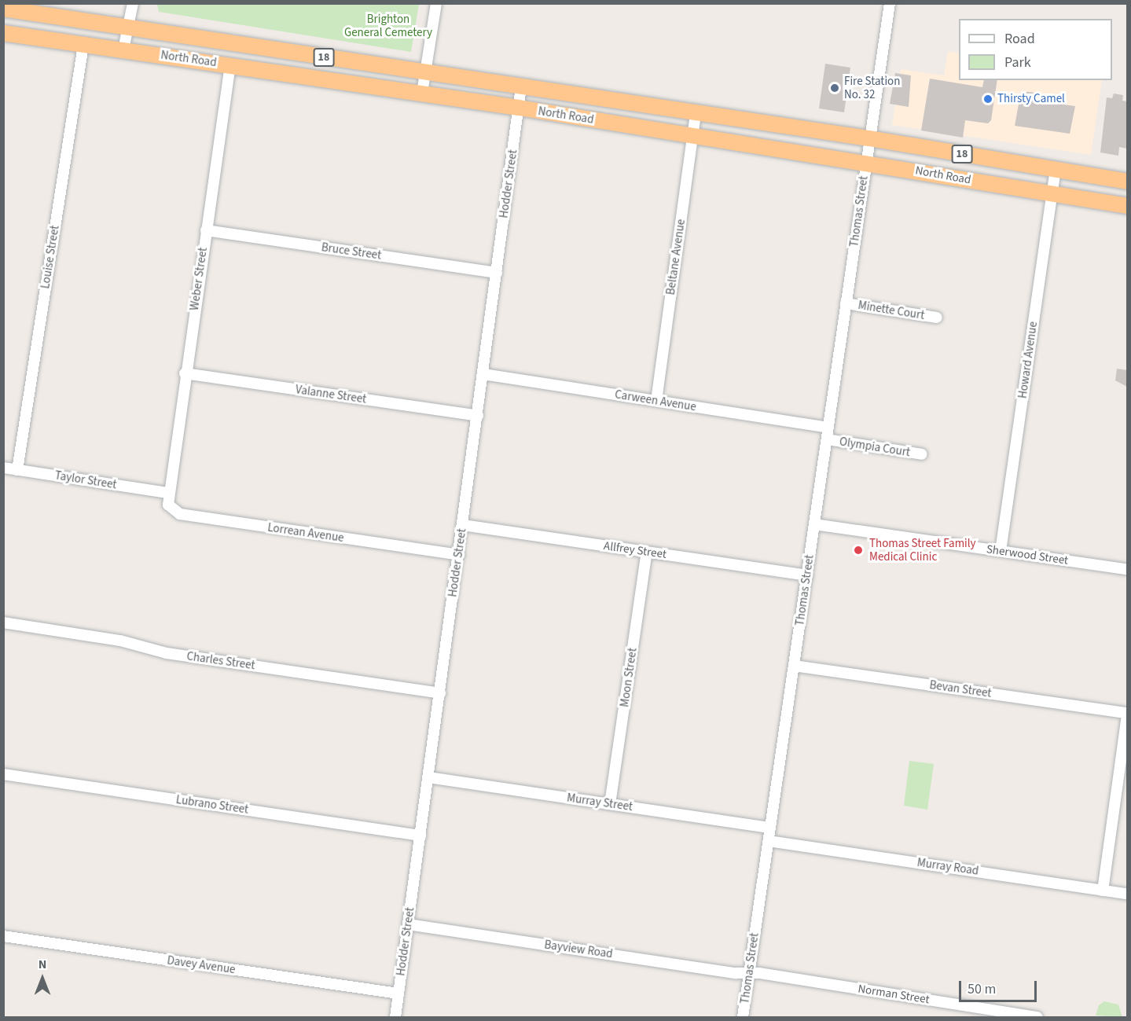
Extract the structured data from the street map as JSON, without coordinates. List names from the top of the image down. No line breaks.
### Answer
{"streets":{"highway":["18","North Road"],"street":["Hodder Street","Thomas Street","Bruce Street","Louise Street","Beltane Avenue","Weber Street","Minette Court","Howard Avenue","Valanne Street","Carween Avenue","Olympia Court","Taylor Street","Lorrean Avenue","Allfrey Street","Sherwood Street","Charles Street","Moon Street","Bevan Street","Murray Street","Lubrano Street","Murray Road","Bayview Road","Davey Avenue","Norman Street"]},"crossings":[["North Road","Hodder Street"],["North Road","Thomas Street"],["North Road","Louise Street"],["North Road","Beltane Avenue"],["North Road","Weber Street"],["North Road","Howard Avenue"],["Hodder Street","Bruce Street"],["Hodder Street","Valanne Street"],["Hodder Street","Carween Avenue"],["Hodder Street","Lorrean Avenue"],["Hodder Street","Allfrey Street"],["Hodder Street","Charles Street"],["Hodder Street","Murray Street"],["Hodder Street","Lubrano Street"],["Hodder Street","Bayview Road"],["Hodder Street","Davey Avenue"],["Thomas Street","Minette Court"],["Thomas Street","Carween Avenue"],["Thomas Street","Olympia Court"],["Thomas Street","Allfrey Street"],["Thomas Street","Sherwood Street"],["Thomas Street","Bevan Street"],["Thomas Street","Murray Street"],["Thomas Street","Murray Road"],["Thomas Street","Bayview Road"],["Thomas Street","Norman Street"],["Bruce Street","Weber Street"],["Louise Street","Taylor Street"],["Beltane Avenue","Carween Avenue"],["Weber Street","Valanne Street"],["Weber Street","Taylor Street"],["Weber Street","Lorrean Avenue"],["Howard Avenue","Sherwood Street"],["Taylor Street","Lorrean Avenue"],["Allfrey Street","Moon Street"],["Moon Street","Murray Street"],["Bayview Road","Norman Street"]],"parks":["Brighton General Cemetery"],"places":["Fire Station No. 32","Thirsty Camel","Thomas Street Family Medical Clinic"],"legend":["Road","Park"],"scale_bar":"50 m","north":"top"}
